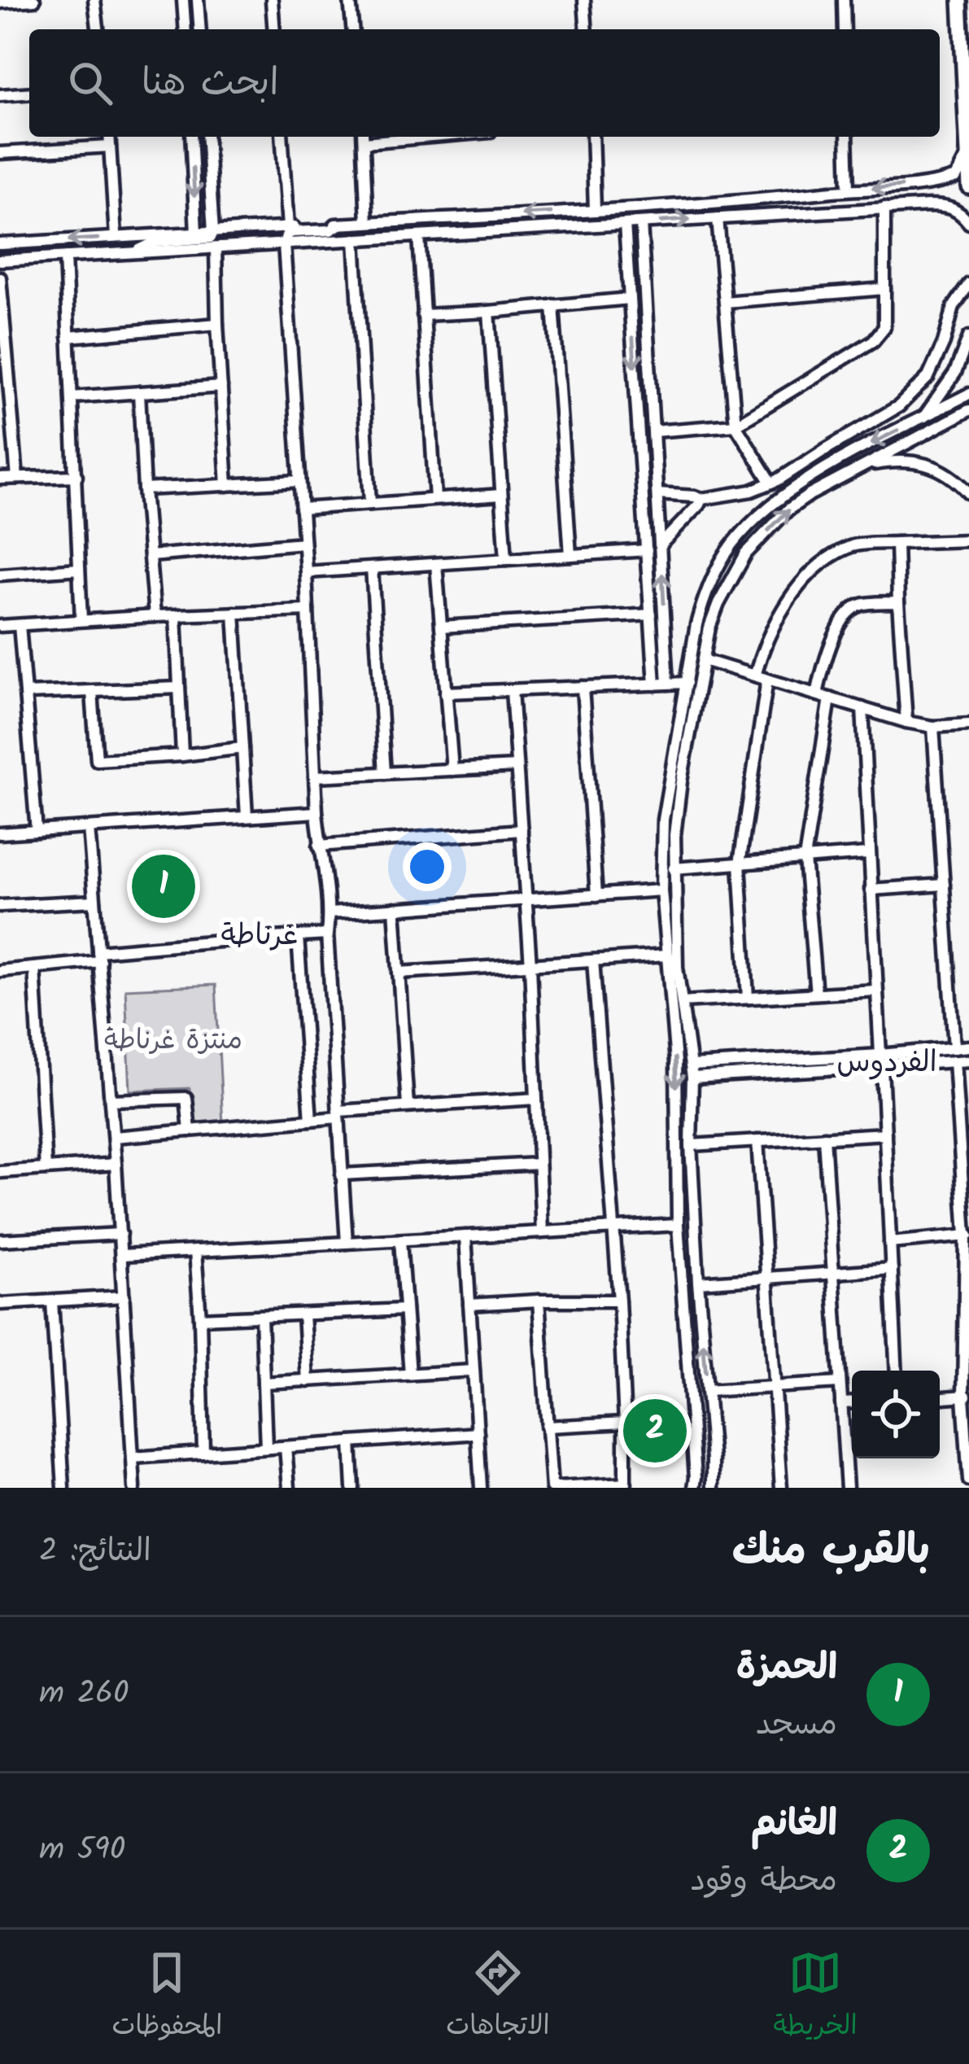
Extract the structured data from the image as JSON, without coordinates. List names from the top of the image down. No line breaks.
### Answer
{"districts":["غرناطة","الفردوس"],"parks":["منتزة غرناطة"],"page":{"search":"ابحث هنا","pins":["1","2"],"heading":["بالقرب منك","النتائج: 2"],"list":[{"mark":"1","name":"الحمزة","note":"مسجد","value":"260 m"},{"mark":"2","name":"الغانم","note":"محطة وقود","value":"590 m"}],"nav":["الخريطة","الاتجاهات","المحفوظات"]}}
